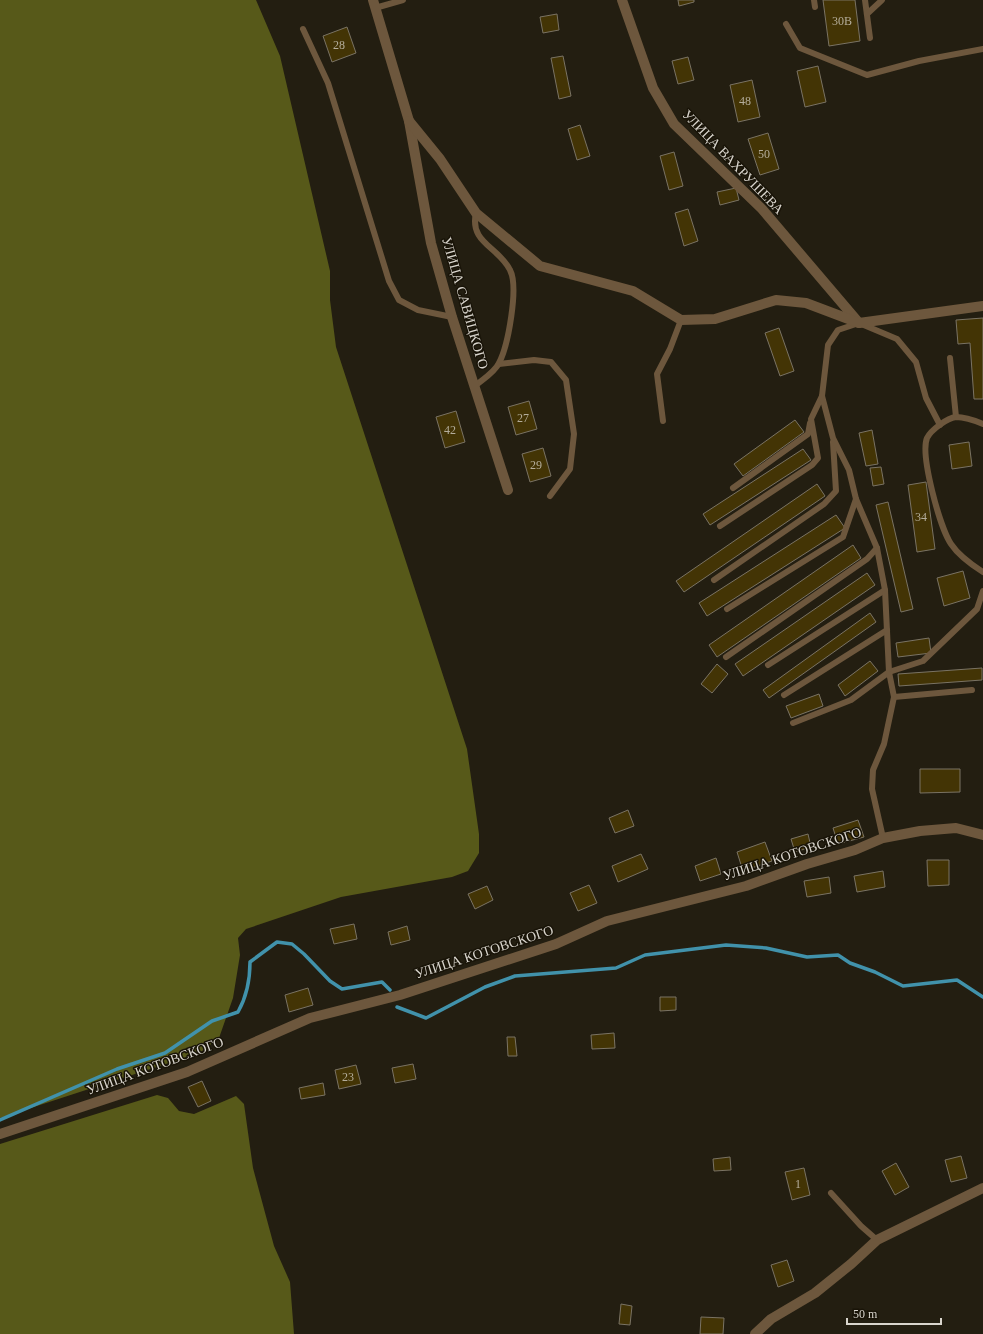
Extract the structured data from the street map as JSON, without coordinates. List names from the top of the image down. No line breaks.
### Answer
{"streets":{"street":["УЛИЦА ВАХРУШЕВА","УЛИЦА САВИЦКОГО","УЛИЦА КОТОВСКОГО"]},"house_numbers":["30В","28","48","50","27","42","29","34","23","1"],"scale_bar":"50 m"}
